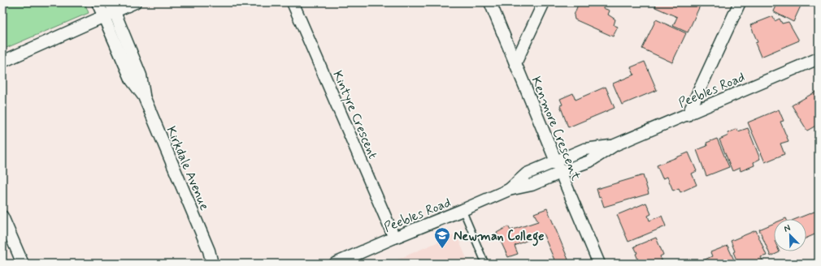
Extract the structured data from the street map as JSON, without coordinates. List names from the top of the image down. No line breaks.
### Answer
{"streets":{"street":["Peebles Road","Kintyre Crescent","Kenmore Crescent","Kirkdale Avenue"]},"crossings":[["Peebles Road","Kintyre Crescent"],["Peebles Road","Kenmore Crescent"]],"places":{"school or university":["Newman College"]},"north":"top left"}
